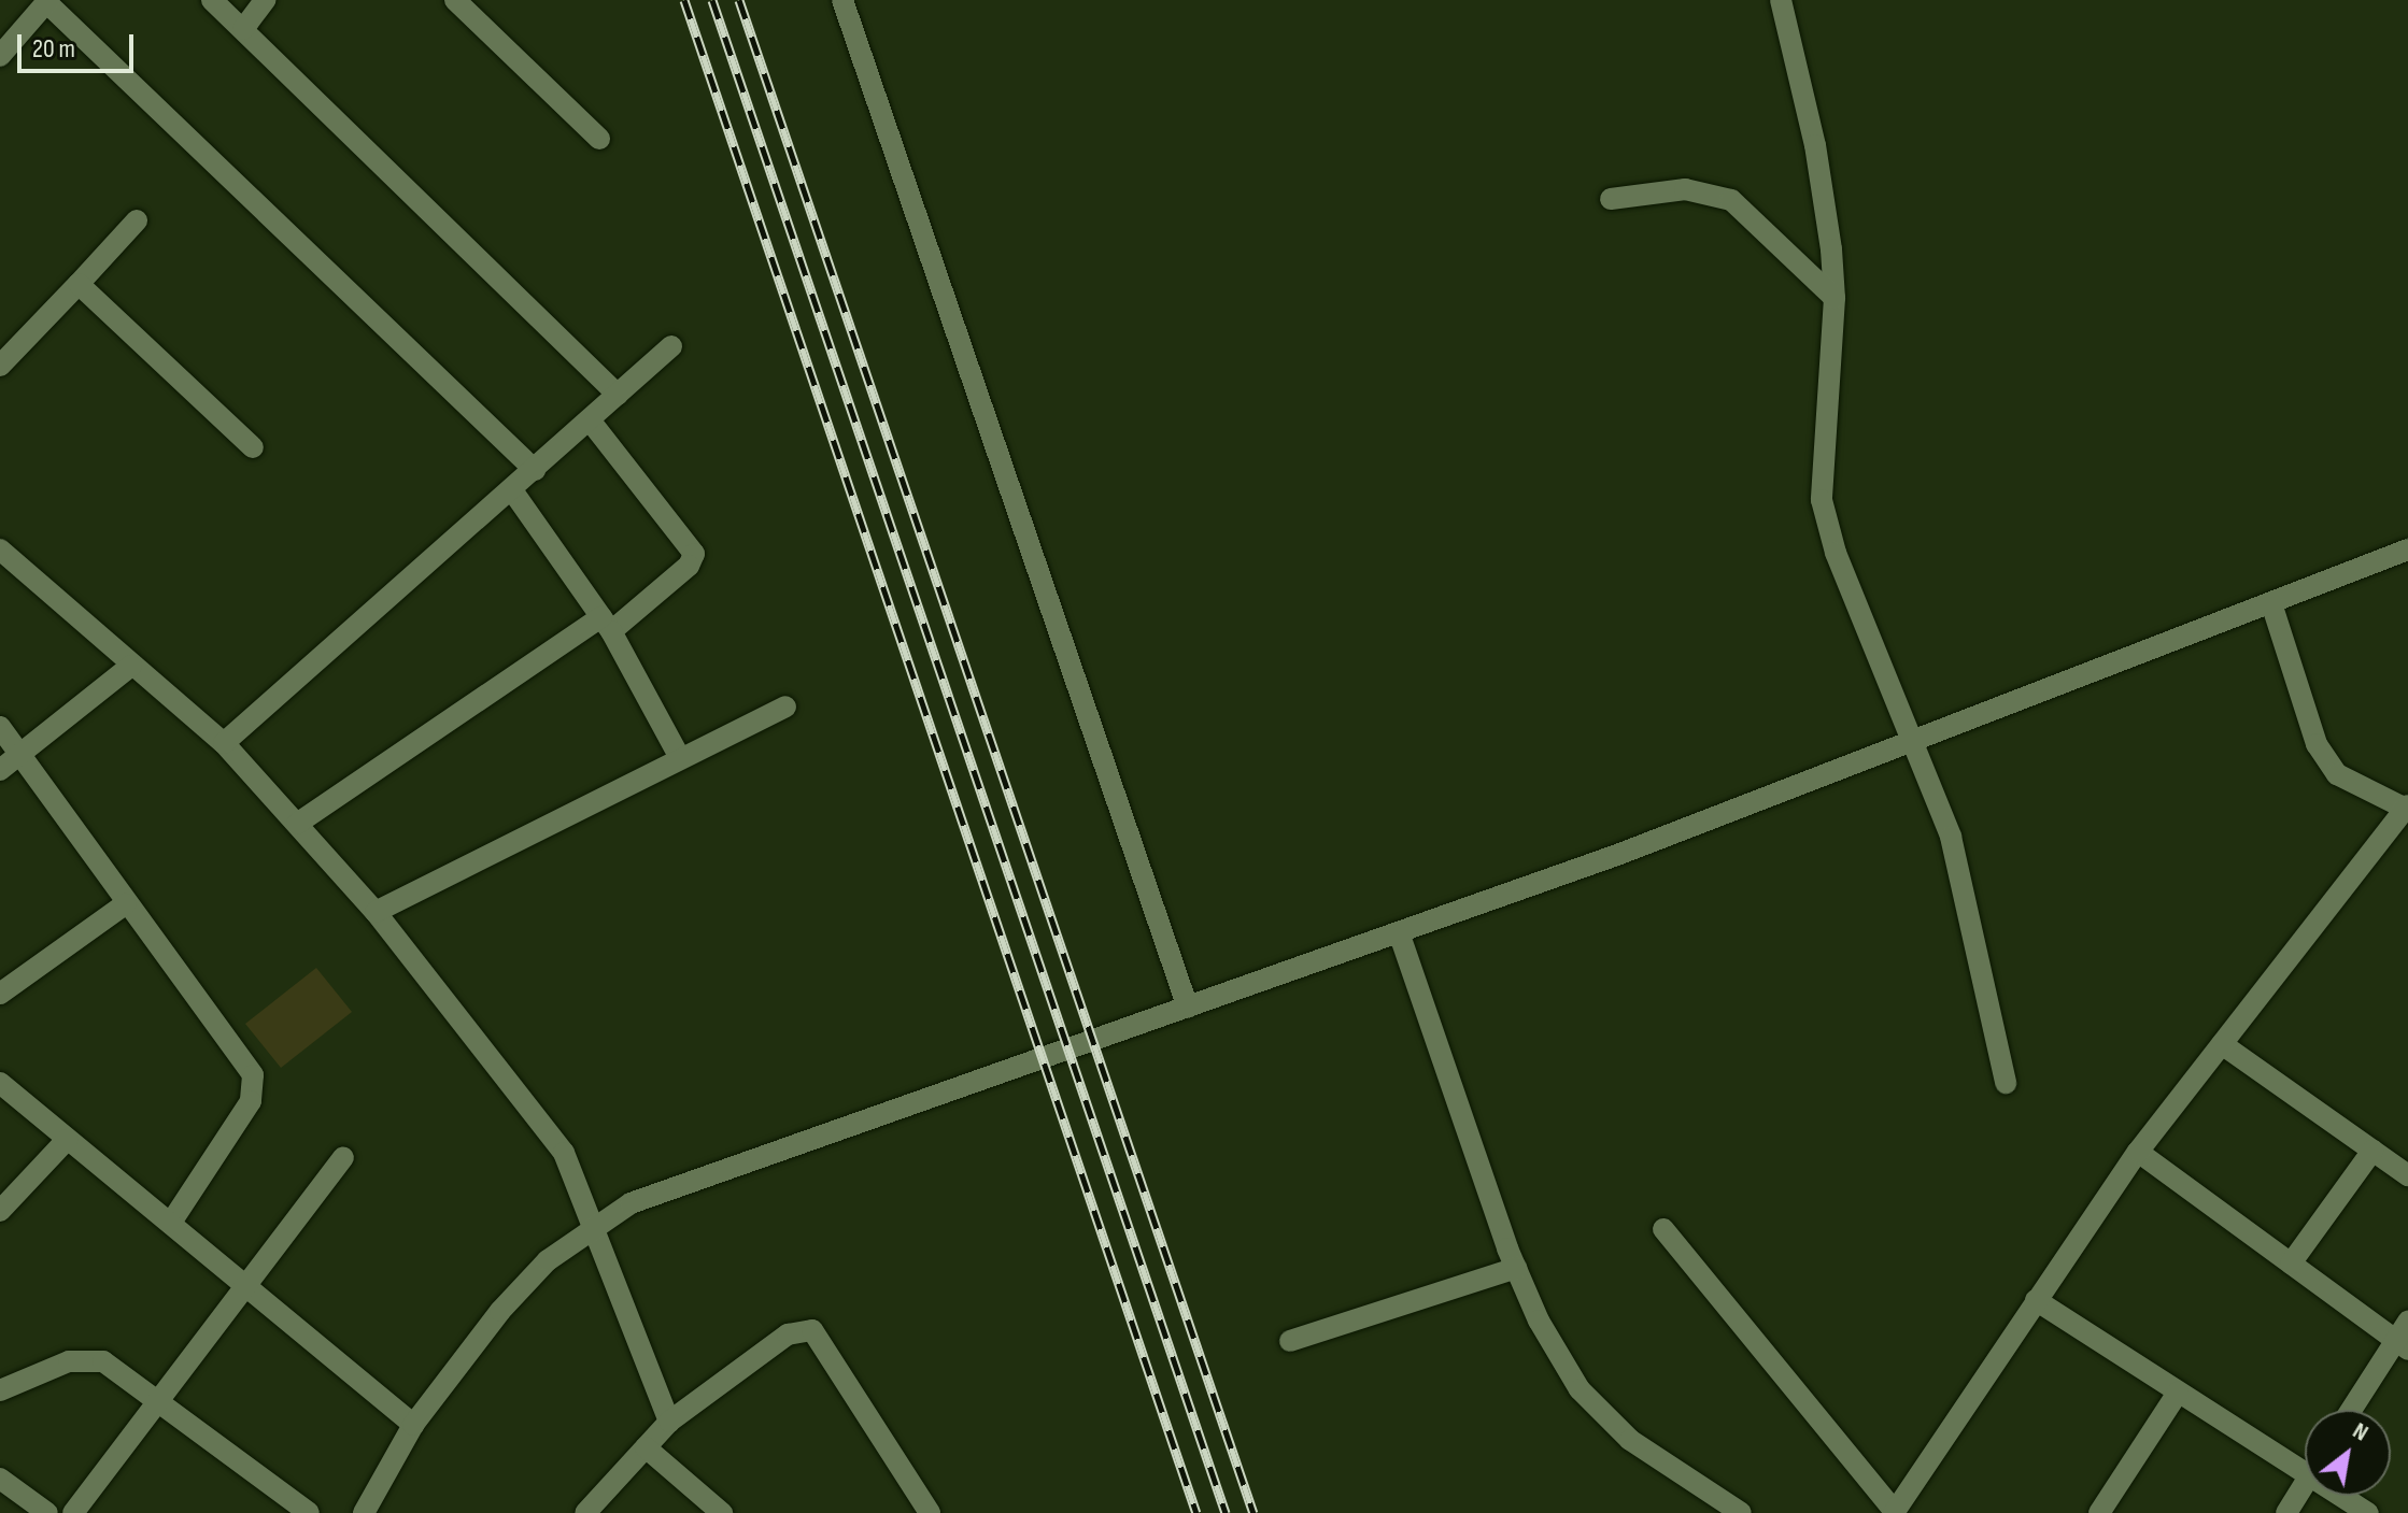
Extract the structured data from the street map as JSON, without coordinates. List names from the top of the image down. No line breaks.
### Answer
{"scale_bar":"20 m","north":"top right"}
